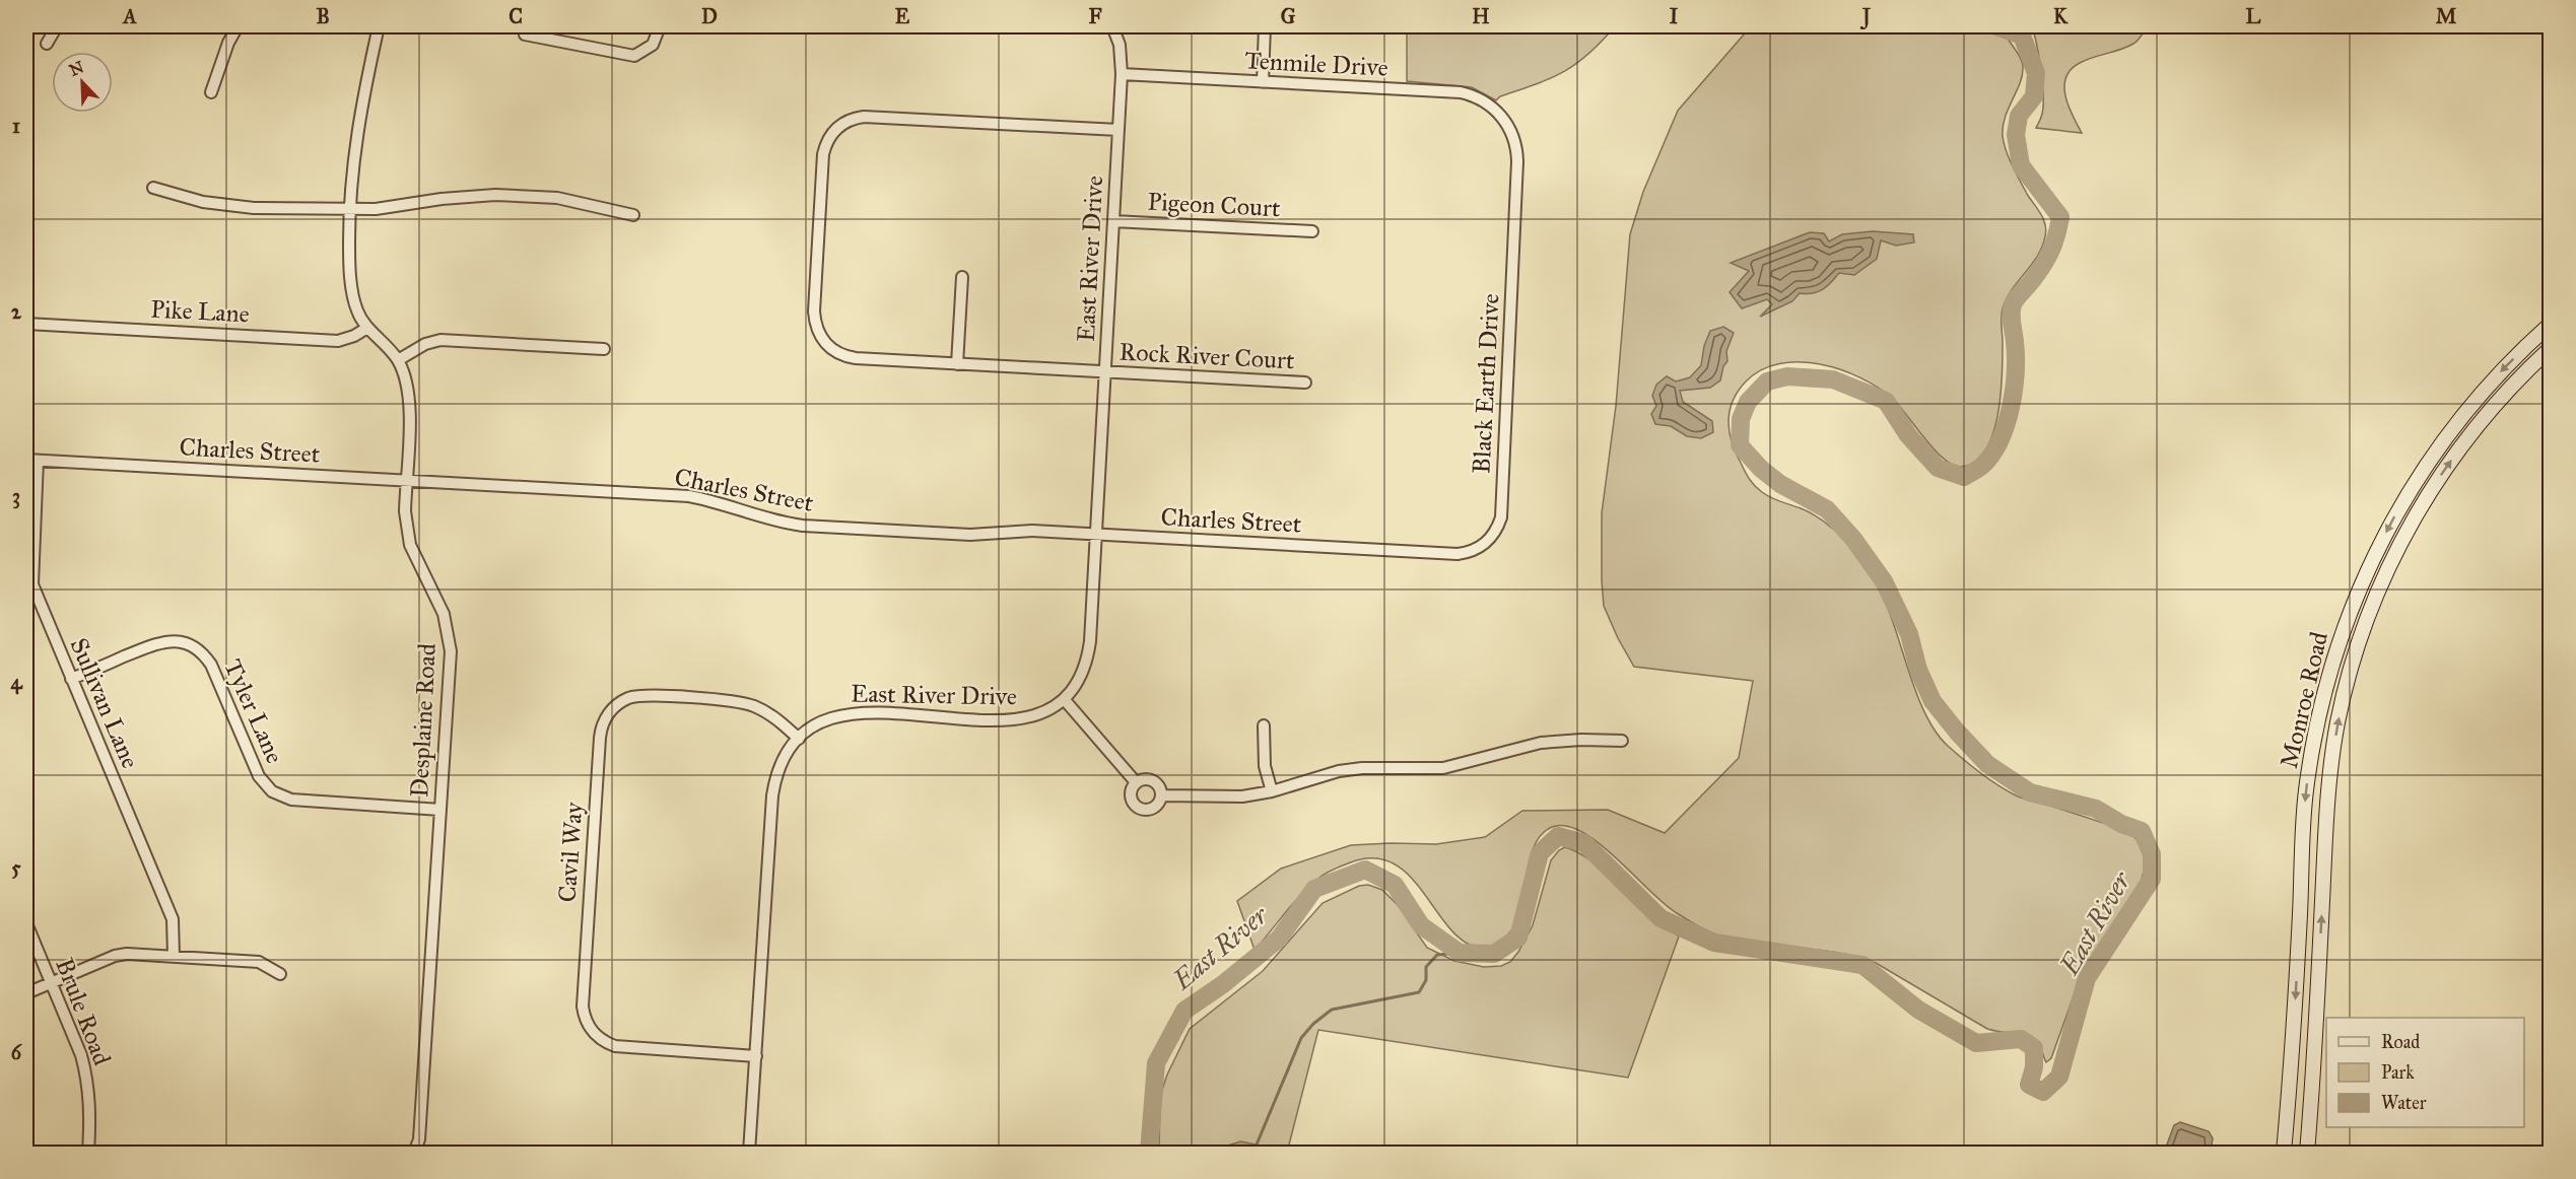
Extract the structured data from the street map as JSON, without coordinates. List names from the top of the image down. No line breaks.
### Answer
{"streets":{"main road":["Monroe Road"],"street":["Tenmile Drive","Pigeon Court","East River Drive","Pike Lane","Rock River Court","Black Earth Drive","Charles Street","Sullivan Lane","Tyler Lane","Desplaine Road","Cavil Way","Brule Road"]},"crossings":[["Tenmile Drive","East River Drive"],["Tenmile Drive","Black Earth Drive"],["Pigeon Court","East River Drive"],["East River Drive","Rock River Court"],["East River Drive","Charles Street"],["East River Drive","Cavil Way"],["Pike Lane","Desplaine Road"],["Black Earth Drive","Charles Street"],["Charles Street","Sullivan Lane"],["Charles Street","Desplaine Road"],["Sullivan Lane","Tyler Lane"],["Tyler Lane","Desplaine Road"]],"water":["East River"],"legend":["Road","Park","Water"],"north":"top left","grid":{"columns":["A","B","C","D","E","F","G","H","I","J","K","L","M"],"rows":["1","2","3","4","5","6"]}}
